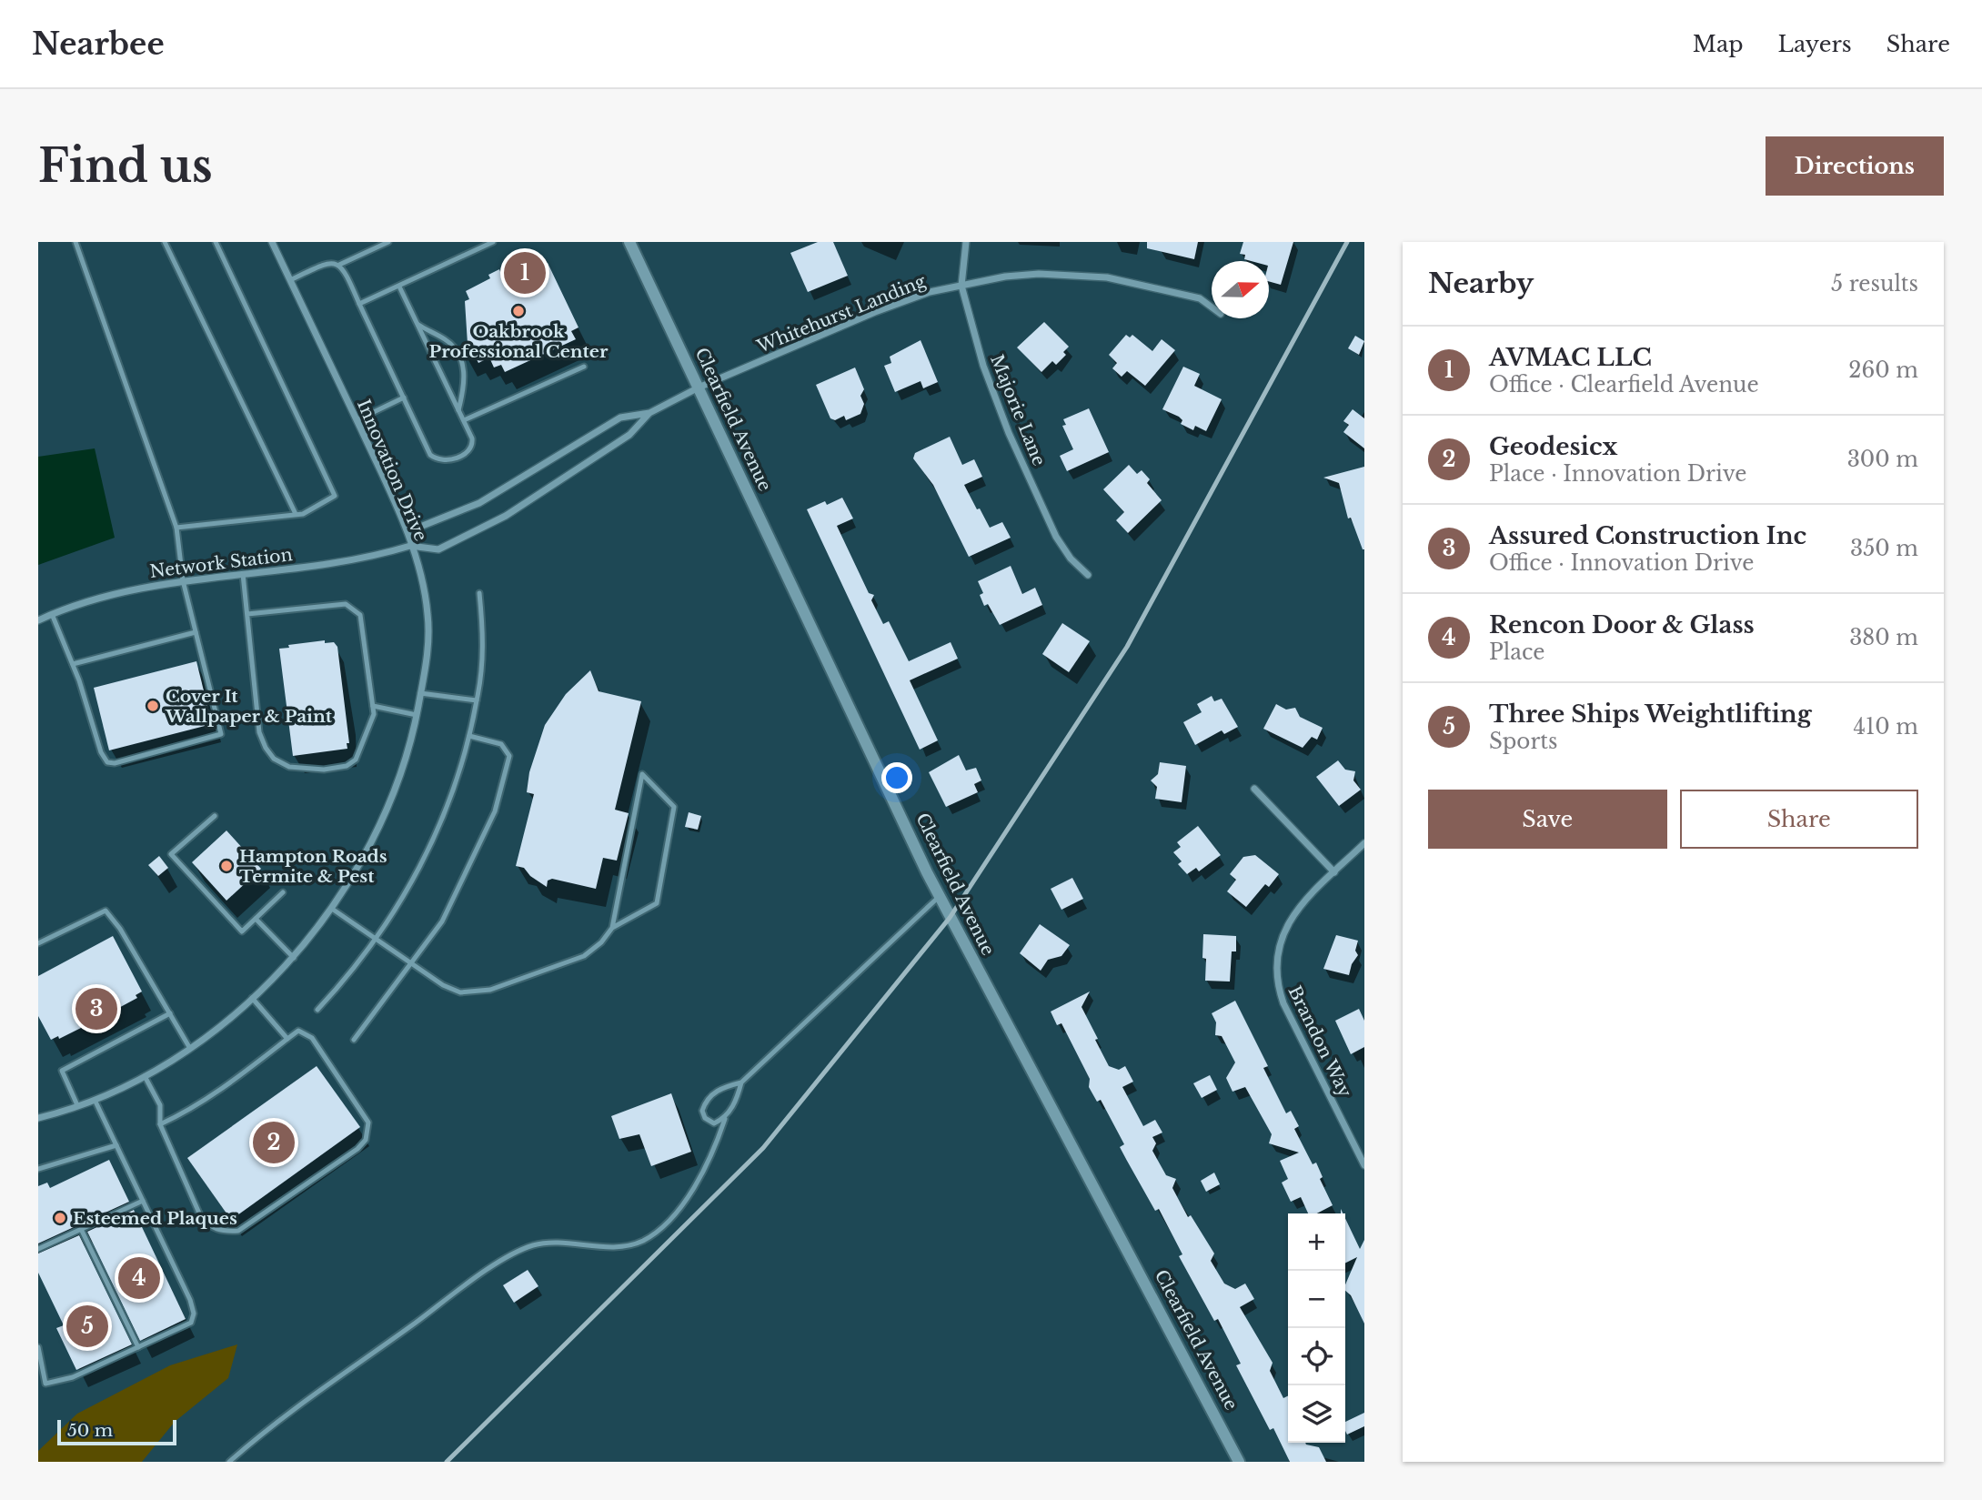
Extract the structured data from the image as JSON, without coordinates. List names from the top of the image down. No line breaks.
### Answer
{"streets":{"street":["Whitehurst Landing","Majorie Lane","Clearfield Avenue","Innovation Drive","Network Station","Brandon Way"]},"crossings":[["Whitehurst Landing","Majorie Lane"],["Whitehurst Landing","Clearfield Avenue"],["Whitehurst Landing","Network Station"],["Clearfield Avenue","Network Station"],["Innovation Drive","Network Station"]],"places":["Oakbrook Professional Center","Cover It Wallpaper & Paint","Hampton Roads Termite & Pest","Esteemed Plaques"],"scale_bar":"50 m","north":"right","page":{"header":"Nearbee","nav":["Map","Layers","Share"],"buttons":["Directions",["Save","Share"]],"title":"Find us","heading":["Nearby","5 results"],"pins":["1","3","2","4","5"],"list":[{"mark":"1","name":"AVMAC LLC","note":"Office · Clearfield Avenue","value":"260 m"},{"mark":"2","name":"Geodesicx","note":"Place · Innovation Drive","value":"300 m"},{"mark":"3","name":"Assured Construction Inc","note":"Office · Innovation Drive","value":"350 m"},{"mark":"4","name":"Rencon Door & Glass","note":"Place","value":"380 m"},{"mark":"5","name":"Three Ships Weightlifting","note":"Sports","value":"410 m"}],"map_buttons":["+","−"],"scale":"50 m"}}
